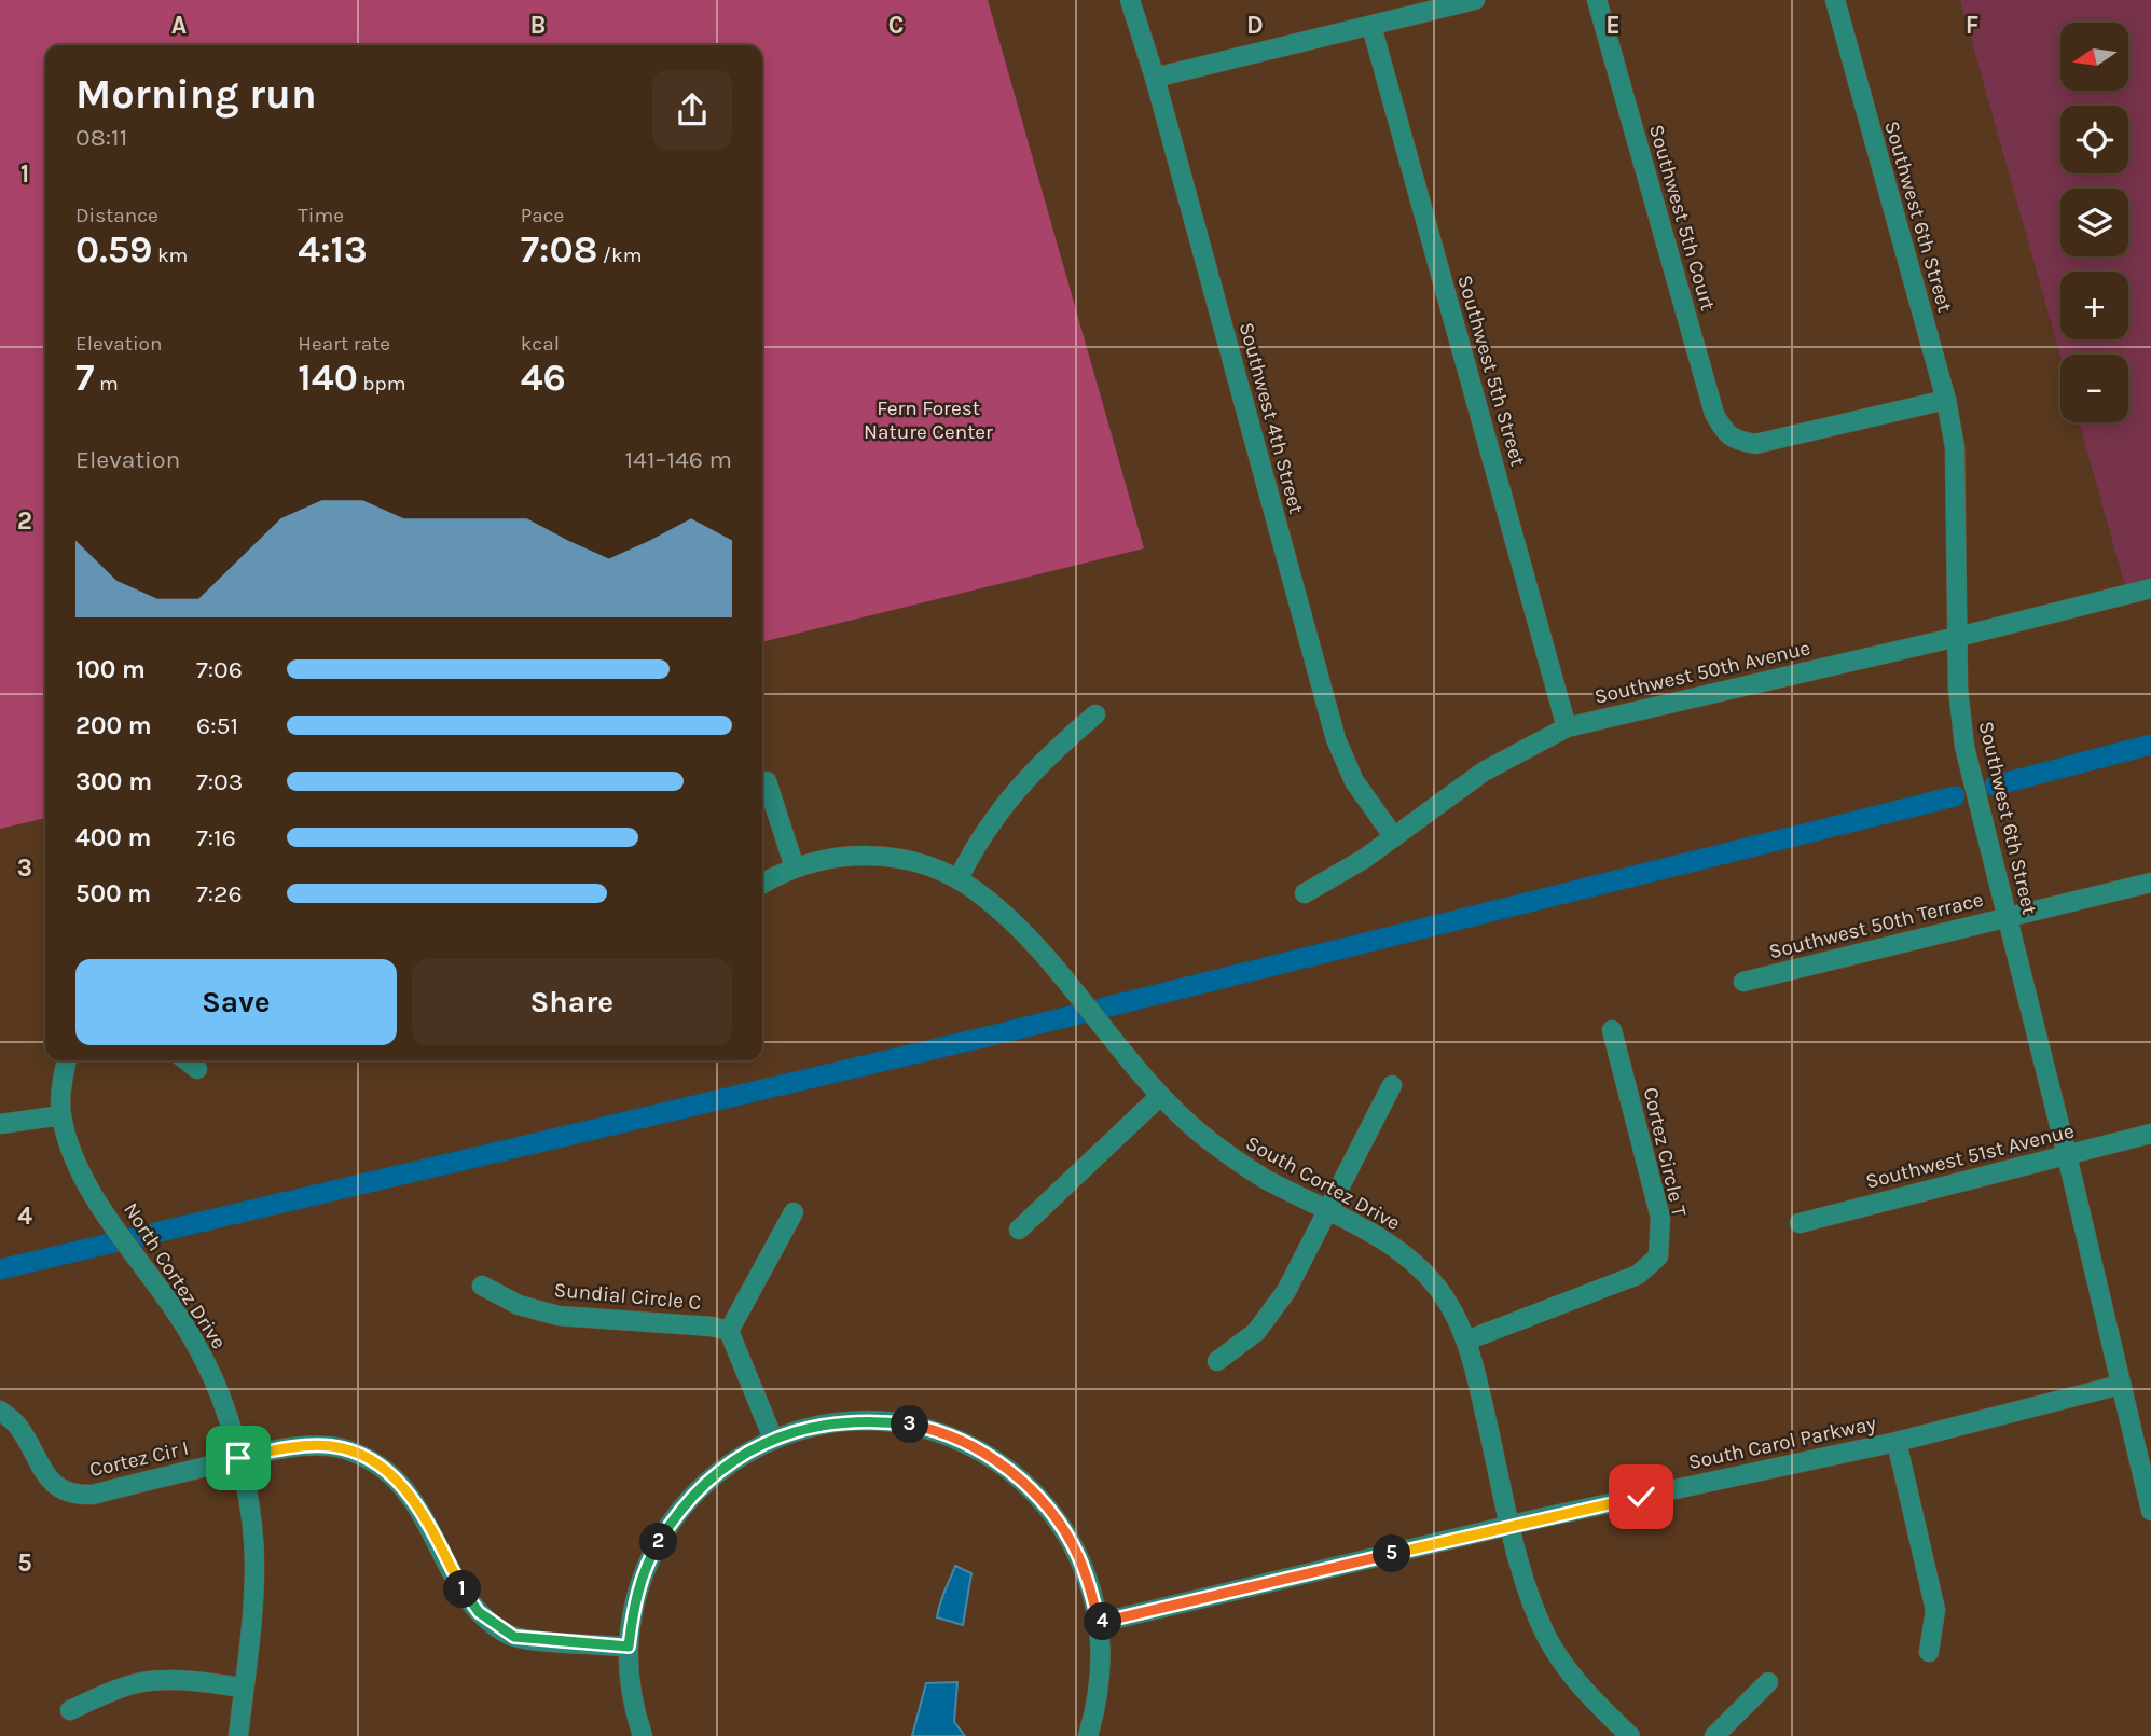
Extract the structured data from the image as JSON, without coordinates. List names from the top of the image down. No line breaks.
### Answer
{"streets":{"street":["Southwest 6th Street","Southwest 5th Court","Southwest 5th Street","Southwest 4th Street","Southwest 50th Avenue","Southwest 50th Terrace","Cortez Circle T","Southwest 51st Avenue","South Cortez Drive","North Cortez Drive","Sundial Circle C","South Carol Parkway","Cortez Cir I"]},"crossings":[["Southwest 6th Street","Southwest 5th Court"],["Southwest 6th Street","Southwest 50th Avenue"],["Southwest 6th Street","Southwest 50th Terrace"],["Southwest 6th Street","Southwest 51st Avenue"],["Southwest 6th Street","South Carol Parkway"],["Southwest 5th Street","Southwest 50th Avenue"],["Southwest 4th Street","Southwest 50th Avenue"],["Cortez Circle T","South Cortez Drive"],["South Cortez Drive","South Carol Parkway"],["North Cortez Drive","Cortez Cir I"]],"parks":["Fern Forest Nature Center"],"north":"left","page":{"map_buttons":["+","−"],"heading":["Morning run","08:11"],"stats":[["Distance","0.59 km"],["Time","4:13"],["Pace","7:08 /km"],["Elevation","7 m"],["Heart rate","140 bpm"],["kcal","46"]],"chart":["Elevation","141–146 m"],"list":[{"name":"100 m","note":"7:06"},{"name":"200 m","note":"6:51"},{"name":"300 m","note":"7:03"},{"name":"400 m","note":"7:16"},{"name":"500 m","note":"7:26"}],"buttons":["Save","Share"],"pins":["3","2","5","1","4"]},"grid":{"columns":["A","B","C","D","E","F"],"rows":["1","2","3","4","5"]}}
